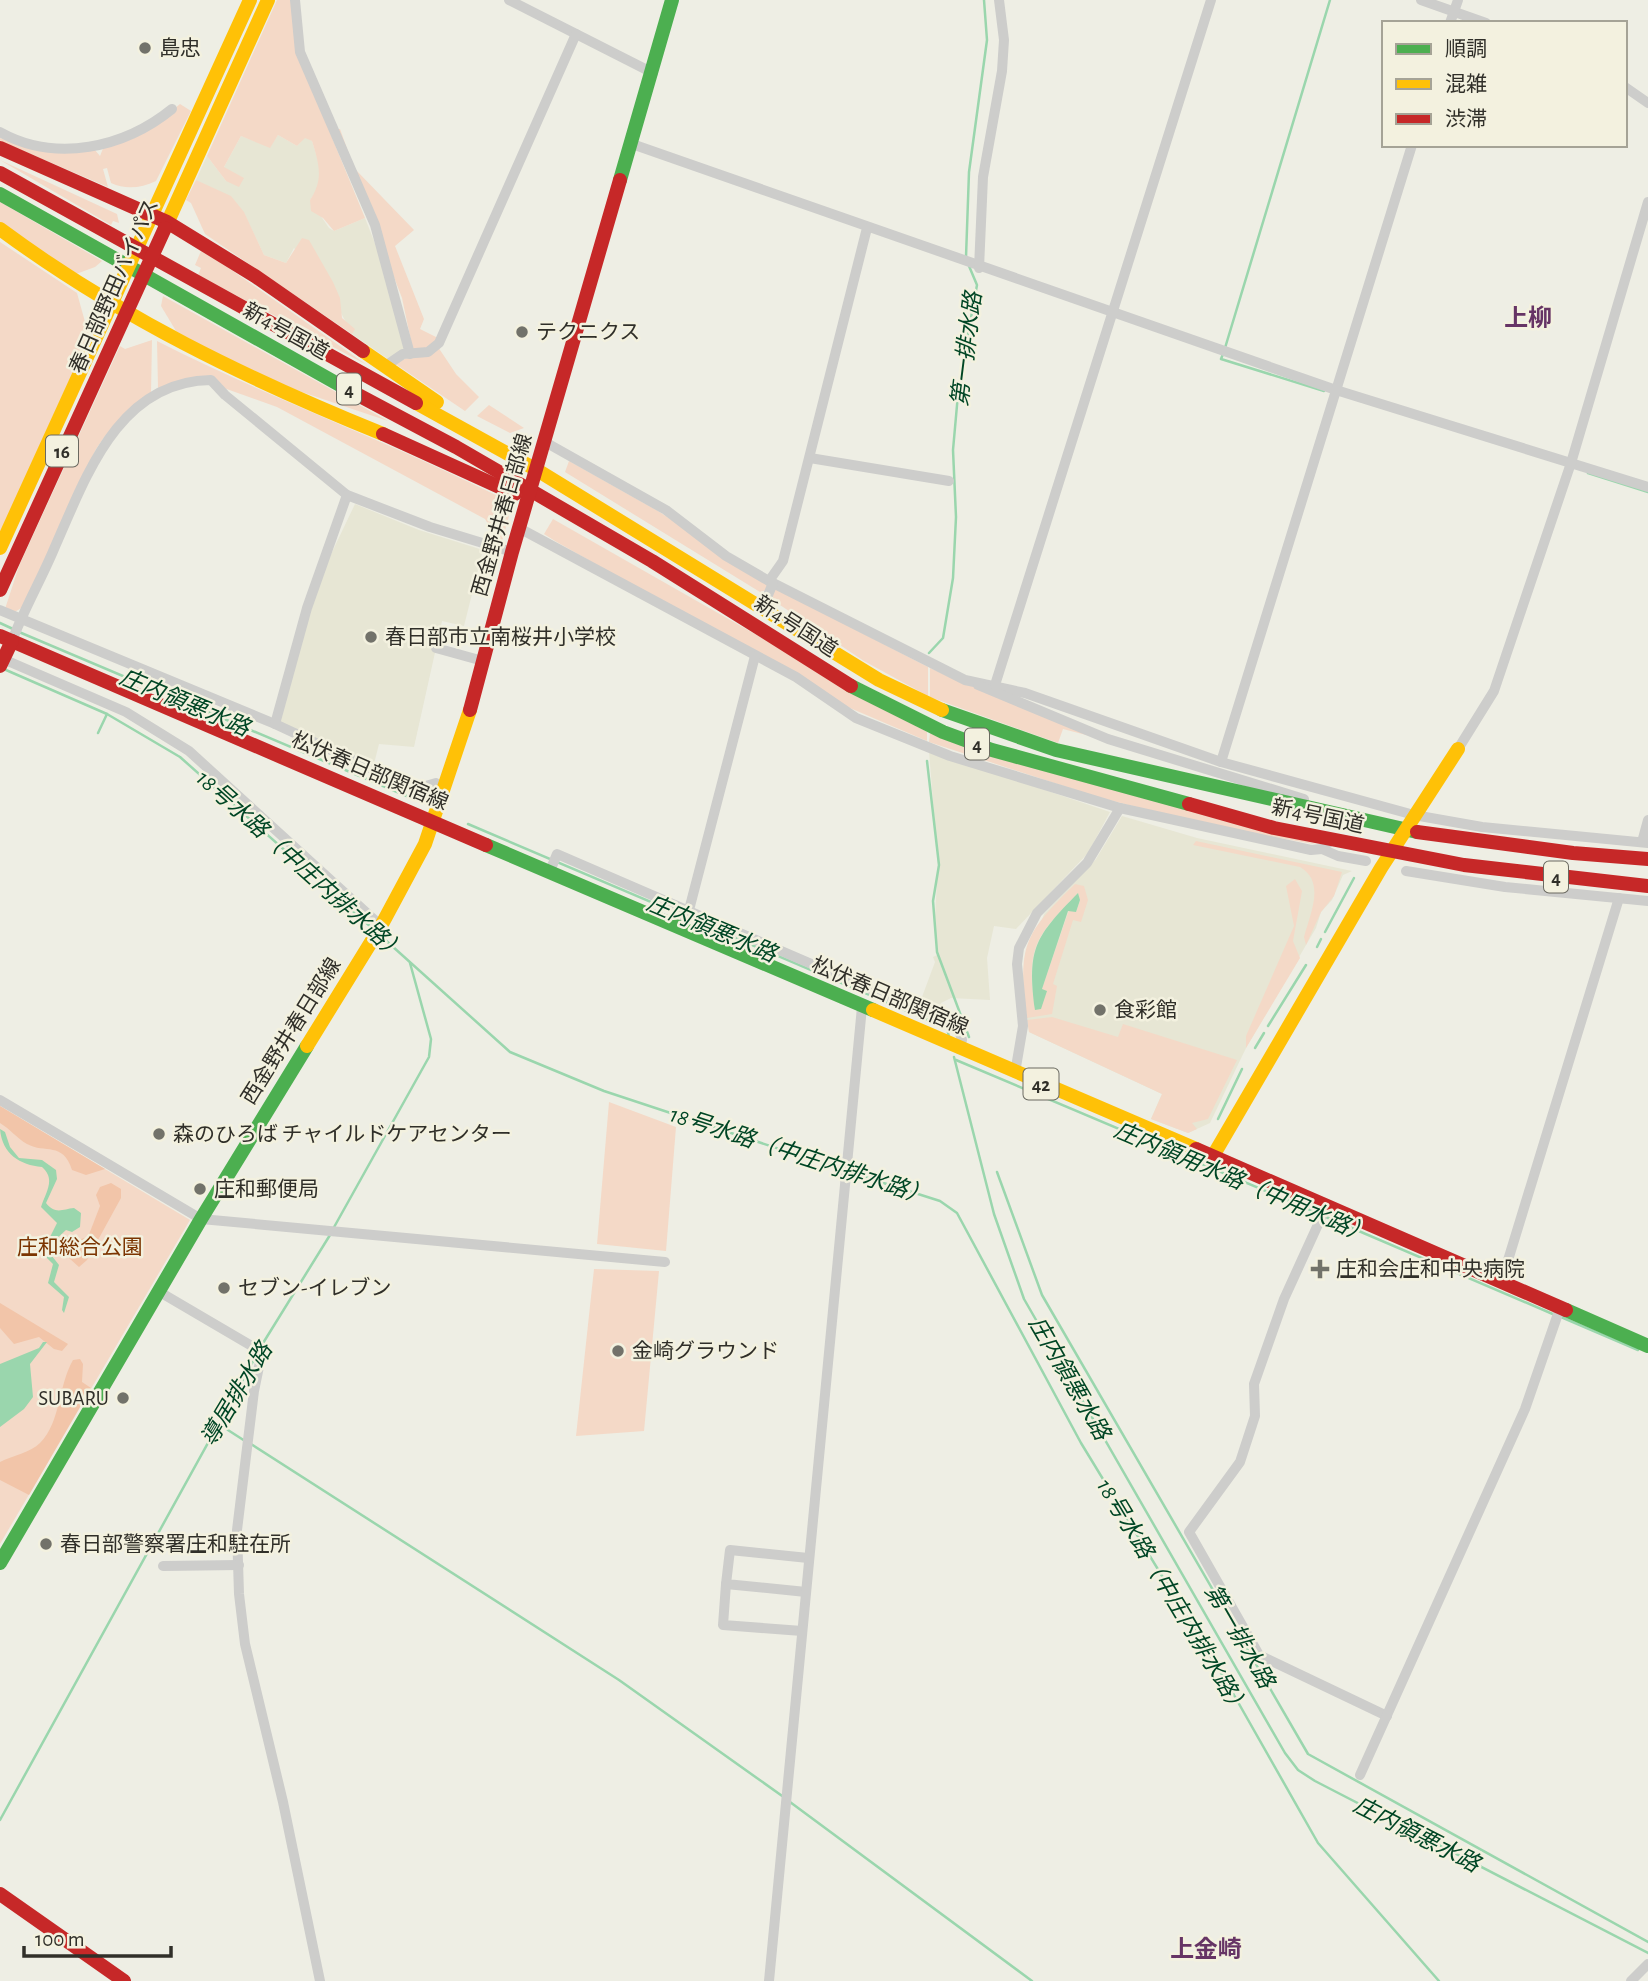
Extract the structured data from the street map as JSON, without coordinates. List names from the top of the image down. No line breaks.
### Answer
{"streets":{"main road":["春日部野田バイパス","新4号国道","4","16","西金野井春日部線","松伏春日部関宿線","42"]},"crossings":[["春日部野田バイパス","4"],["新4号国道","4"],["新4号国道","西金野井春日部線"],["4","西金野井春日部線"],["西金野井春日部線","松伏春日部関宿線"]],"districts":["上柳","上金崎"],"water":["第一排水路","庄内領悪水路","18号水路（中庄内排水路）","庄内領用水路（中用水路）","導居排水路"],"parks":["庄和総合公園"],"places":{"other":["島忠","テクニクス","春日部市立南桜井小学校","食彩館","森のひろば チャイルドケアセンター","庄和郵便局","セブン-イレブン","金崎グラウンド","SUBARU","春日部警察署庄和駐在所"],"health":["庄和会庄和中央病院"]},"legend":["順調","混雑","渋滞"],"scale_bar":"100 m"}
